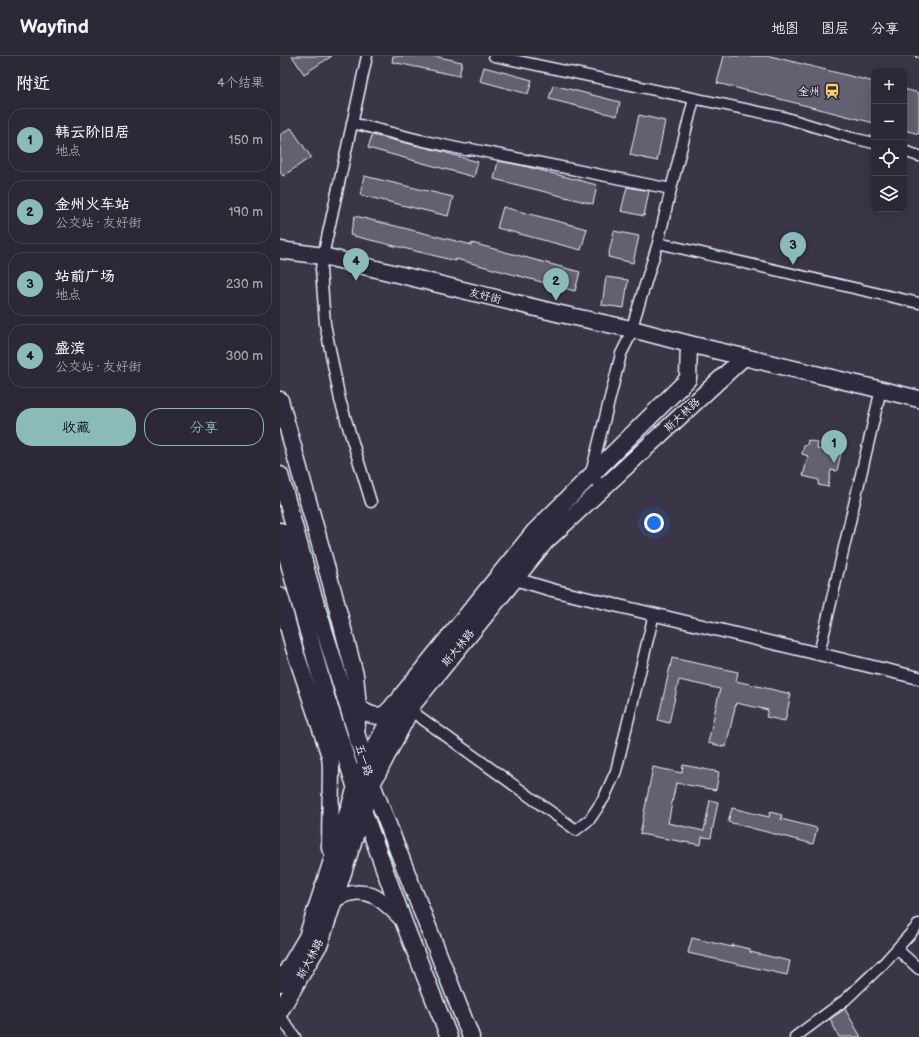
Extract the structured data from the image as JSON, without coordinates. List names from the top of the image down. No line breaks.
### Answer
{"streets":{"main road":["友好街","斯大林路","五一路"]},"crossings":[["友好街","斯大林路"],["斯大林路","五一路"]],"places":{"station":["金州"]},"page":{"header":"Wayfind","nav":["地图","图层","分享"],"heading":["附近","4个结果"],"map_buttons":["+","−"],"list":[{"mark":"1","name":"韩云阶旧居","note":"地点","value":"150 m"},{"mark":"2","name":"金州火车站","note":"公交站 · 友好街","value":"190 m"},{"mark":"3","name":"站前广场","note":"地点","value":"230 m"},{"mark":"4","name":"盛滨","note":"公交站 · 友好街","value":"300 m"}],"pins":["3","4","2","1"],"buttons":["收藏","分享"]}}
